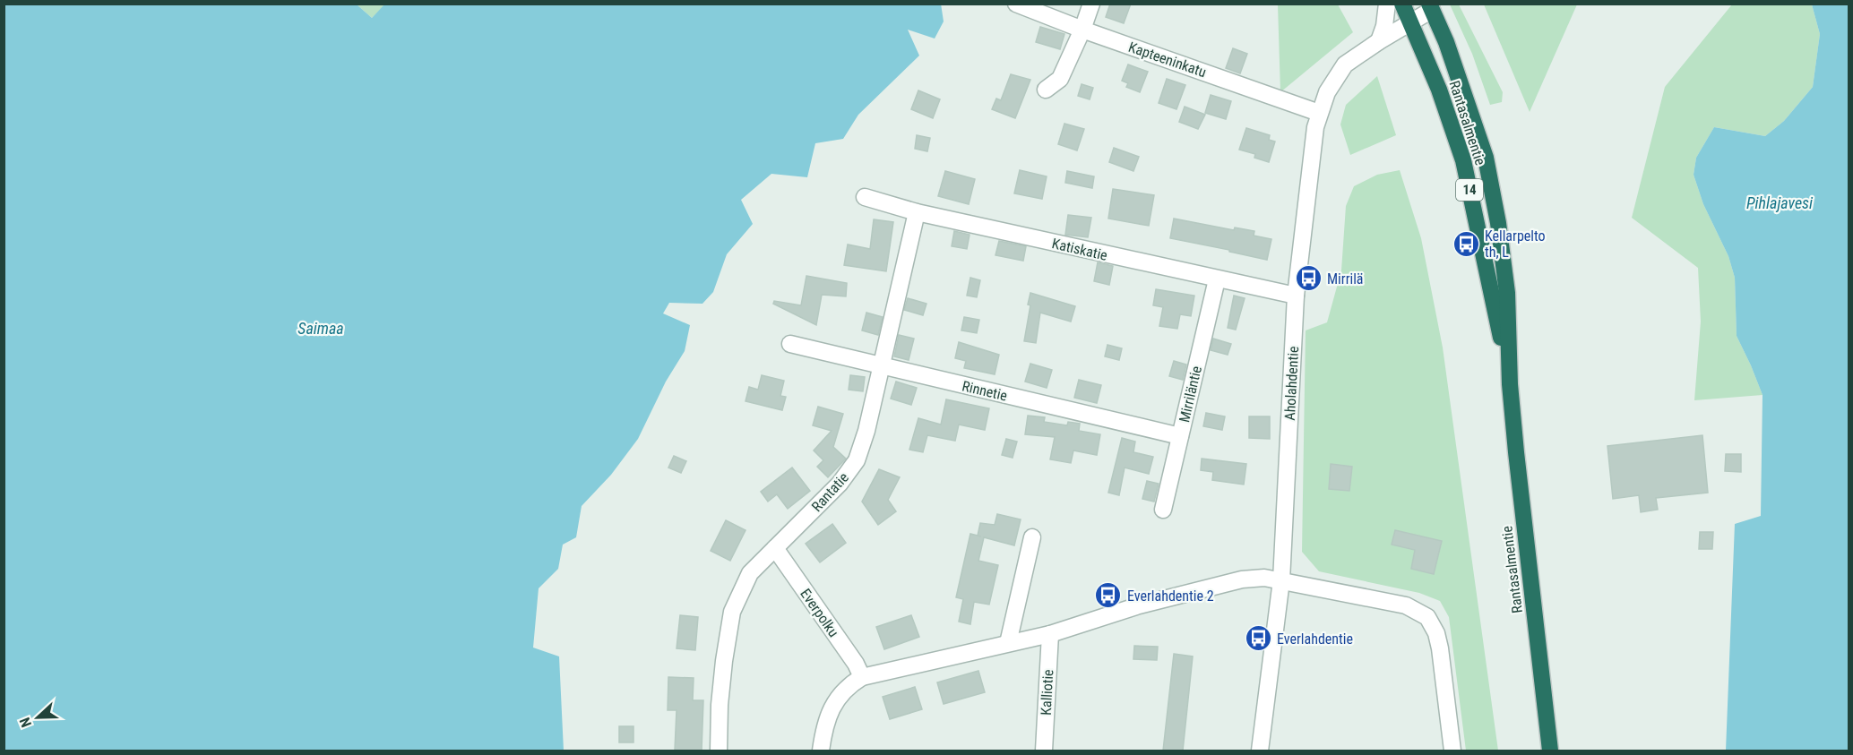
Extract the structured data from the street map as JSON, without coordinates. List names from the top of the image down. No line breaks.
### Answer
{"streets":{"highway":["Rantasalmentie","14"],"street":["Kapteeninkatu","Katiskatie","Aholahdentie","Rinnetie","Mirriläntie","Rantatie","Everpolku","Kalliotie"]},"crossings":[["Kapteeninkatu","Aholahdentie"],["Rantasalmentie","Aholahdentie"],["Katiskatie","Aholahdentie"],["Katiskatie","Mirriläntie"],["Katiskatie","Rantatie"],["Rinnetie","Mirriläntie"],["Rinnetie","Rantatie"],["Rantatie","Everpolku"]],"water":["Pihlajavesi","Saimaa"],"places":{"bus stop":["Kellarpelto th, L","Mirrilä","Everlahdentie 2","Everlahdentie"]},"north":"left"}
